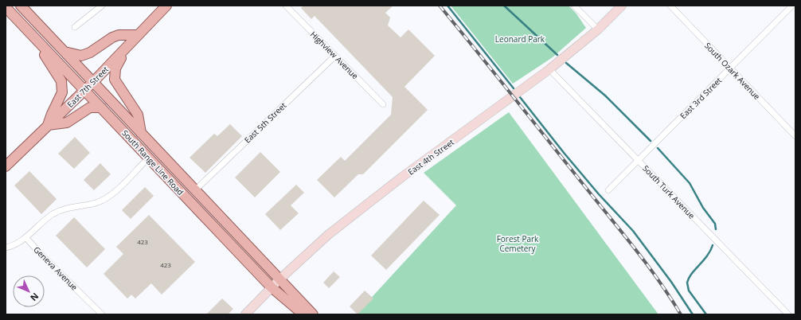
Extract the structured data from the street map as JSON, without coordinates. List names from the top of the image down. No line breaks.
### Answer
{"streets":{"main road":["East 7th Street","South Range Line Road"],"street":["Highview Avenue","South Ozark Avenue","East 3rd Street","East 5th Street","East 4th Street","South Turk Avenue","Geneva Avenue"]},"crossings":[["Highview Avenue","East 5th Street"],["South Ozark Avenue","East 3rd Street"],["East 7th Street","South Range Line Road"],["East 3rd Street","South Turk Avenue"],["East 5th Street","South Range Line Road"],["East 4th Street","South Range Line Road"],["East 4th Street","South Turk Avenue"]],"parks":["Leonard Park","Forest Park Cemetery"],"house_numbers":["423","423"],"north":"bottom right"}
